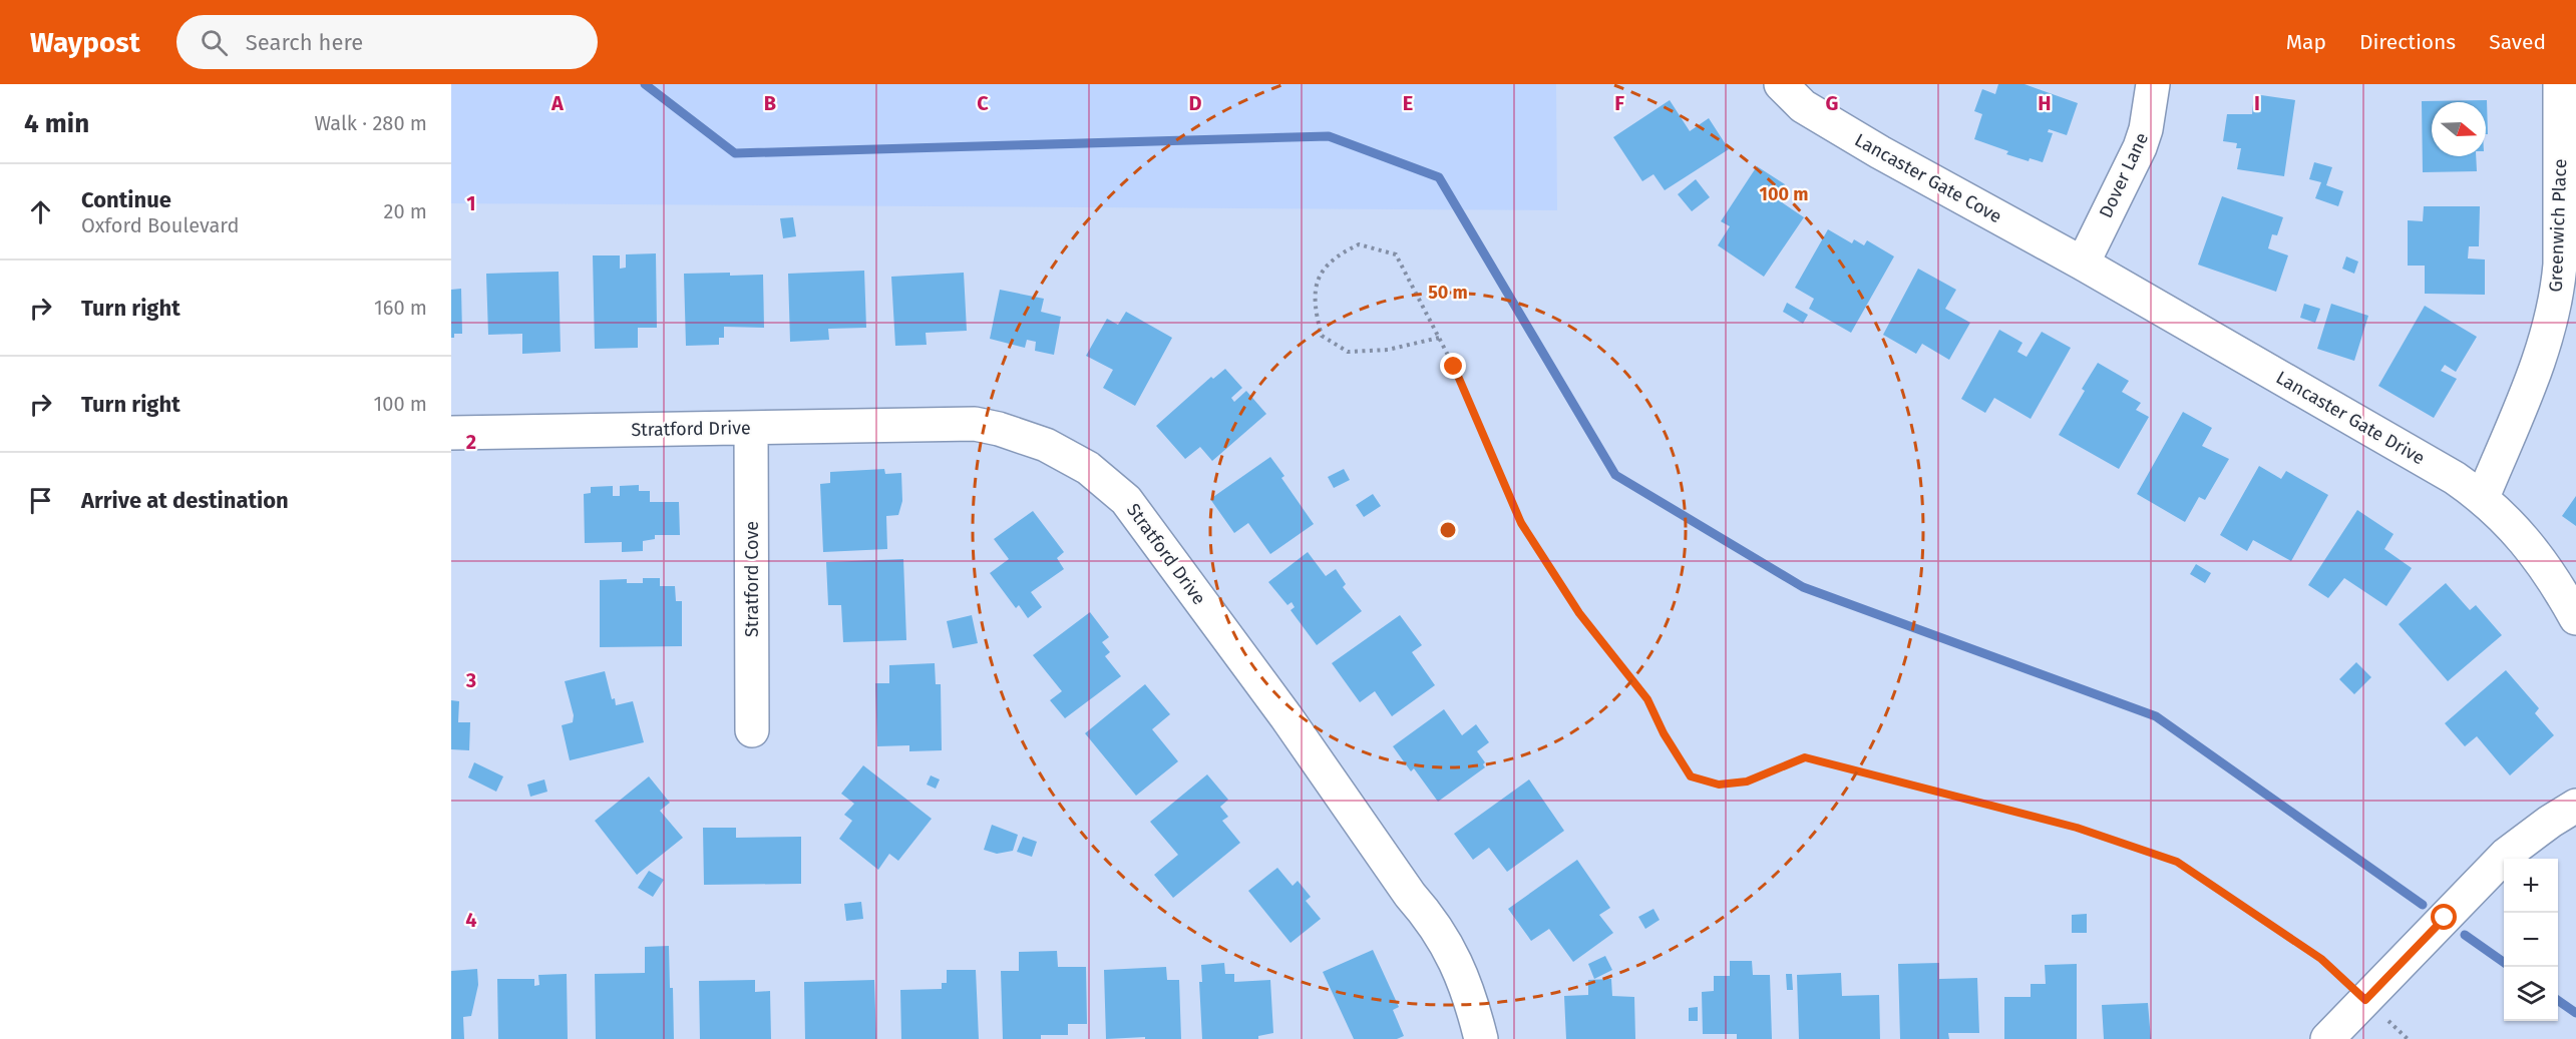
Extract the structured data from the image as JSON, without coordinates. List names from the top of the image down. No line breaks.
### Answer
{"streets":{"street":["Dover Lane","Lancaster Gate Cove","Greenwich Place","Lancaster Gate Drive","Stratford Drive","Stratford Cove"]},"crossings":[["Dover Lane","Lancaster Gate Cove"],["Dover Lane","Lancaster Gate Drive"],["Lancaster Gate Cove","Lancaster Gate Drive"],["Greenwich Place","Lancaster Gate Drive"],["Stratford Drive","Stratford Cove"]],"north":"right","page":{"header":"Waypost","search":"Search here","nav":["Map","Directions","Saved"],"heading":["4 min","Walk · 280 m"],"list":[["Continue","Oxford Boulevard","20 m"],["Turn right","160 m"],["Turn right","100 m"],"Arrive at destination"],"map_buttons":["+","−"]},"grid":{"columns":["A","B","C","D","E","F","G","H","I"],"rows":["1","2","3","4"]},"rings":["100 m","50 m"]}
